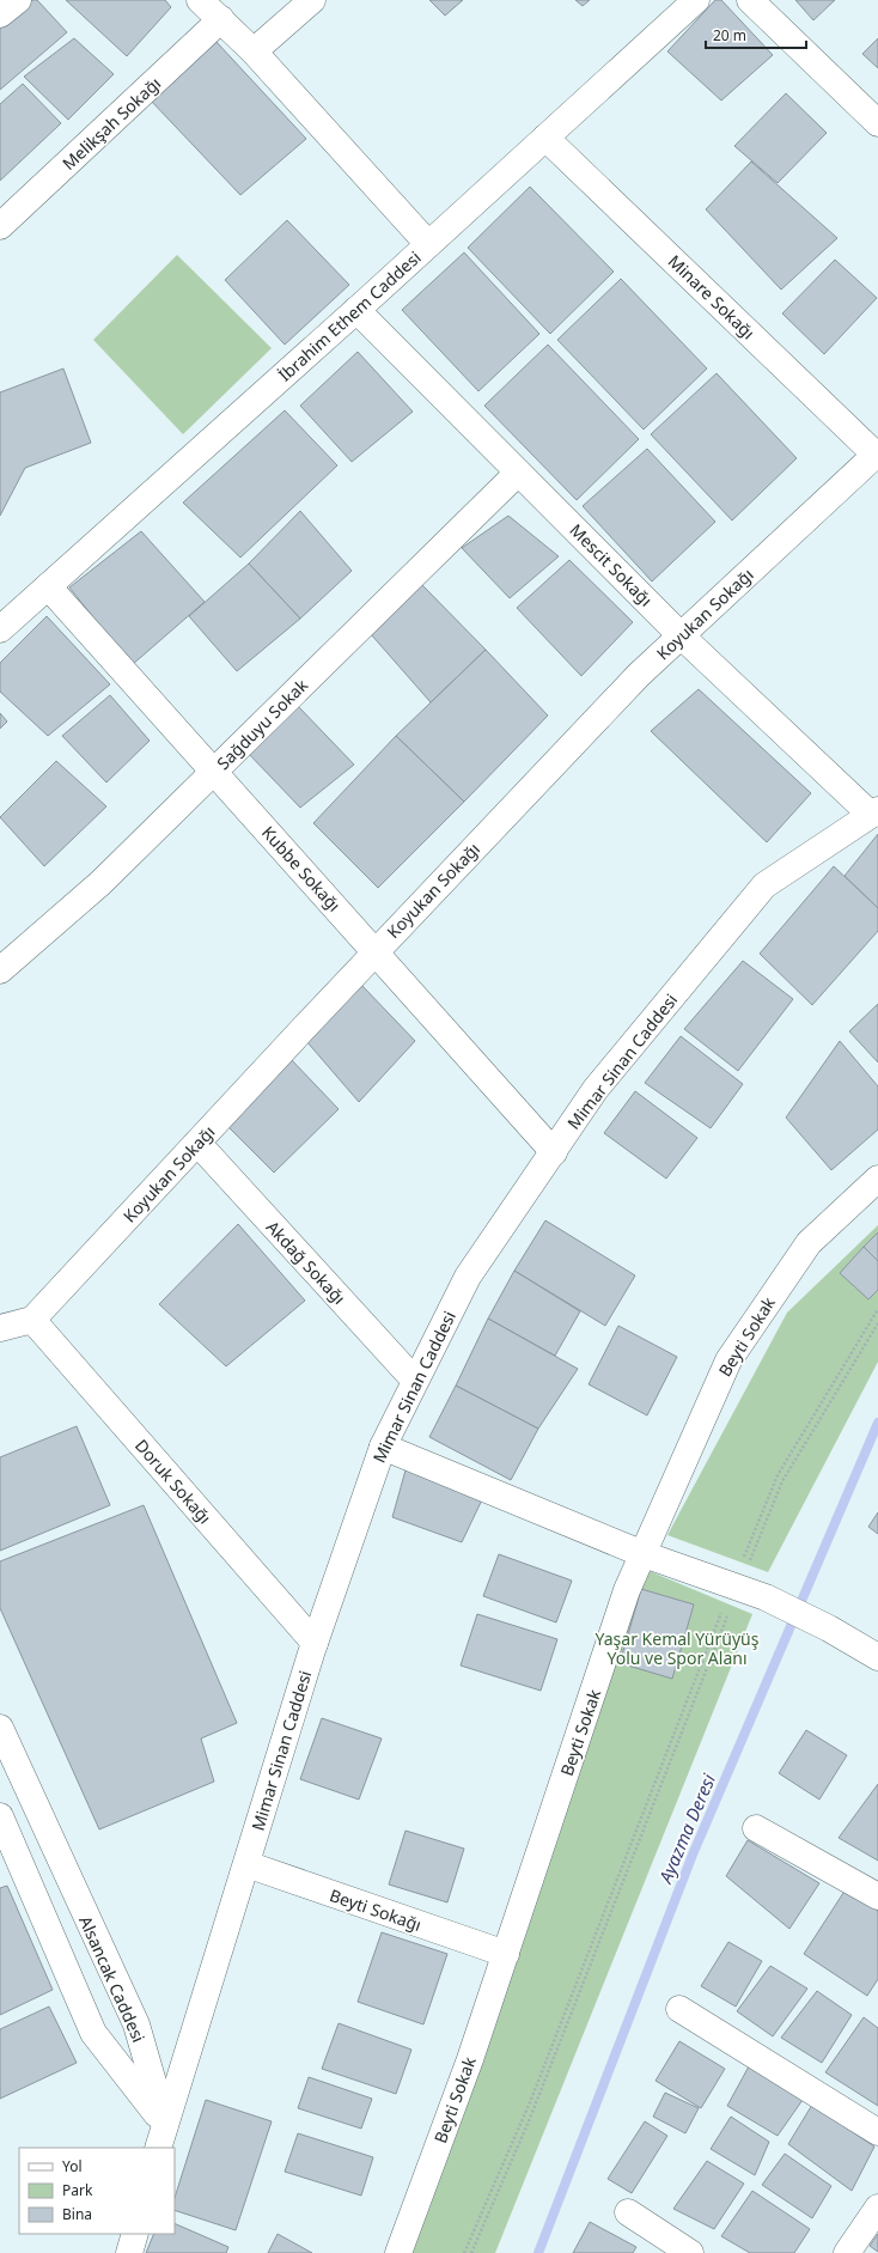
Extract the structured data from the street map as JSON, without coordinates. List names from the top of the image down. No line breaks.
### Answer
{"streets":{"street":["Melikşah Sokağı","Minare Sokağı","İbrahim Ethem Caddesi","Mescit Sokağı","Koyukan Sokağı","Sağduyu Sokak","Kubbe Sokağı","Mimar Sinan Caddesi","Akdağ Sokağı","Beyti Sokak","Doruk Sokağı","Beyti Sokağı","Alsancak Caddesi"]},"crossings":[["Minare Sokağı","İbrahim Ethem Caddesi"],["Minare Sokağı","Koyukan Sokağı"],["İbrahim Ethem Caddesi","Mescit Sokağı"],["İbrahim Ethem Caddesi","Kubbe Sokağı"],["Mescit Sokağı","Koyukan Sokağı"],["Mescit Sokağı","Sağduyu Sokak"],["Mescit Sokağı","Mimar Sinan Caddesi"],["Koyukan Sokağı","Kubbe Sokağı"],["Koyukan Sokağı","Akdağ Sokağı"],["Koyukan Sokağı","Doruk Sokağı"],["Sağduyu Sokak","Kubbe Sokağı"],["Kubbe Sokağı","Mimar Sinan Caddesi"],["Mimar Sinan Caddesi","Akdağ Sokağı"],["Mimar Sinan Caddesi","Doruk Sokağı"],["Mimar Sinan Caddesi","Beyti Sokağı"],["Mimar Sinan Caddesi","Alsancak Caddesi"],["Beyti Sokak","Beyti Sokağı"]],"water":["Ayazma Deresi"],"parks":["Yaşar Kemal Yürüyüş Yolu ve Spor Alanı"],"legend":["Yol","Park","Bina"],"scale_bar":"20 m"}
